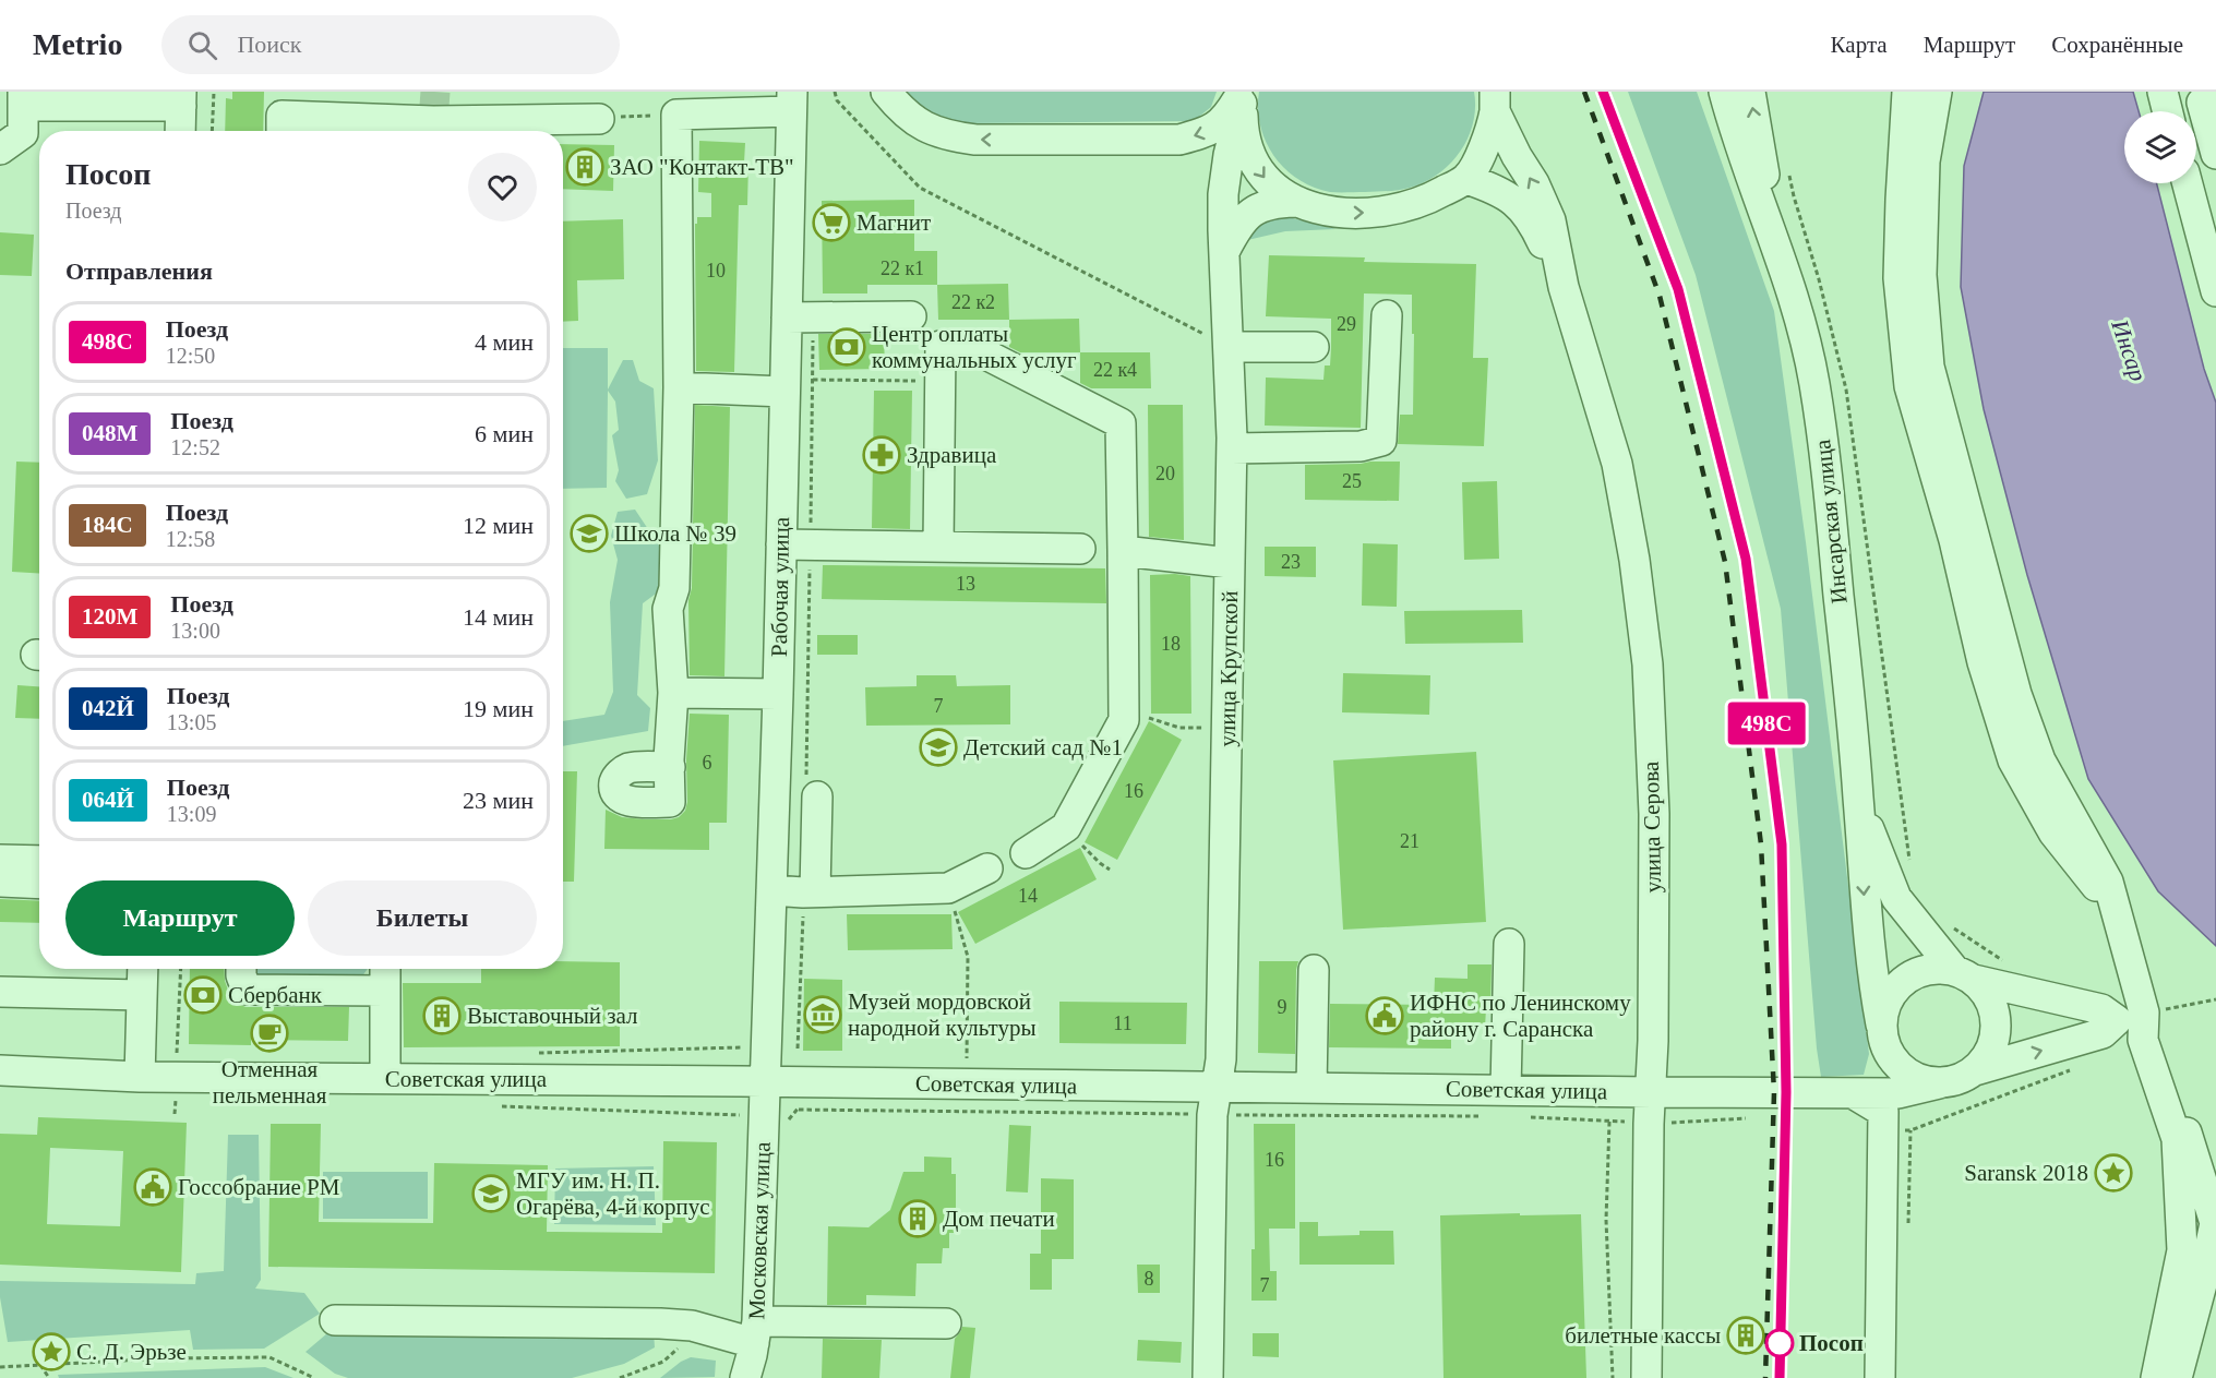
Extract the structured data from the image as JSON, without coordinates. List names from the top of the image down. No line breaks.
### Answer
{"streets":{"street":["Инсарская улица","Рабочая улица","улица Крупской","улица Серова","Советская улица","Московская улица"]},"crossings":[["Инсарская улица","Советская улица"],["Рабочая улица","Советская улица"],["Рабочая улица","Московская улица"],["улица Крупской","Советская улица"],["улица Серова","Советская улица"],["Советская улица","Московская улица"]],"water":["Инсар"],"places":{"building":["ЗАО \"Контакт-ТВ\"","Выставочный зал","Дом печати","билетные кассы"],"supermarket":["Магнит"],"bank":["Центр оплаты коммунальных услуг","Сбербанк"],"pharmacy":["Здравица"],"school or university":["Школа № 39","Детский сад №1","МГУ им. Н. П. Огарёва, 4-й корпус"],"museum":["Музей мордовской народной культуры"],"public building":["ИФНС по Ленинскому району г. Саранска","Госсобрание РМ"],"cafe":["Отменная пельменная"],"place":["Saransk 2018","С. Д. Эрьзе"],"other":["Посоп"]},"house_numbers":["22 к1","10","22 к2","29","22 к4","20","25","23","13","18","7","6","16","21","14","9","11","16","8","7"],"page":{"header":"Metrio","search":"Поиск","nav":["Карта","Маршрут","Сохранённые"],"on_map":"498С","heading":[["Посоп","Поезд"],"Отправления"],"list":[{"mark":"498С","name":"Поезд","note":"12:50","value":"4 мин"},{"mark":"048М","name":"Поезд","note":"12:52","value":"6 мин"},{"mark":"184С","name":"Поезд","note":"12:58","value":"12 мин"},{"mark":"120М","name":"Поезд","note":"13:00","value":"14 мин"},{"mark":"042Й","name":"Поезд","note":"13:05","value":"19 мин"},{"mark":"064Й","name":"Поезд","note":"13:09","value":"23 мин"}],"buttons":["Маршрут","Билеты"]}}
